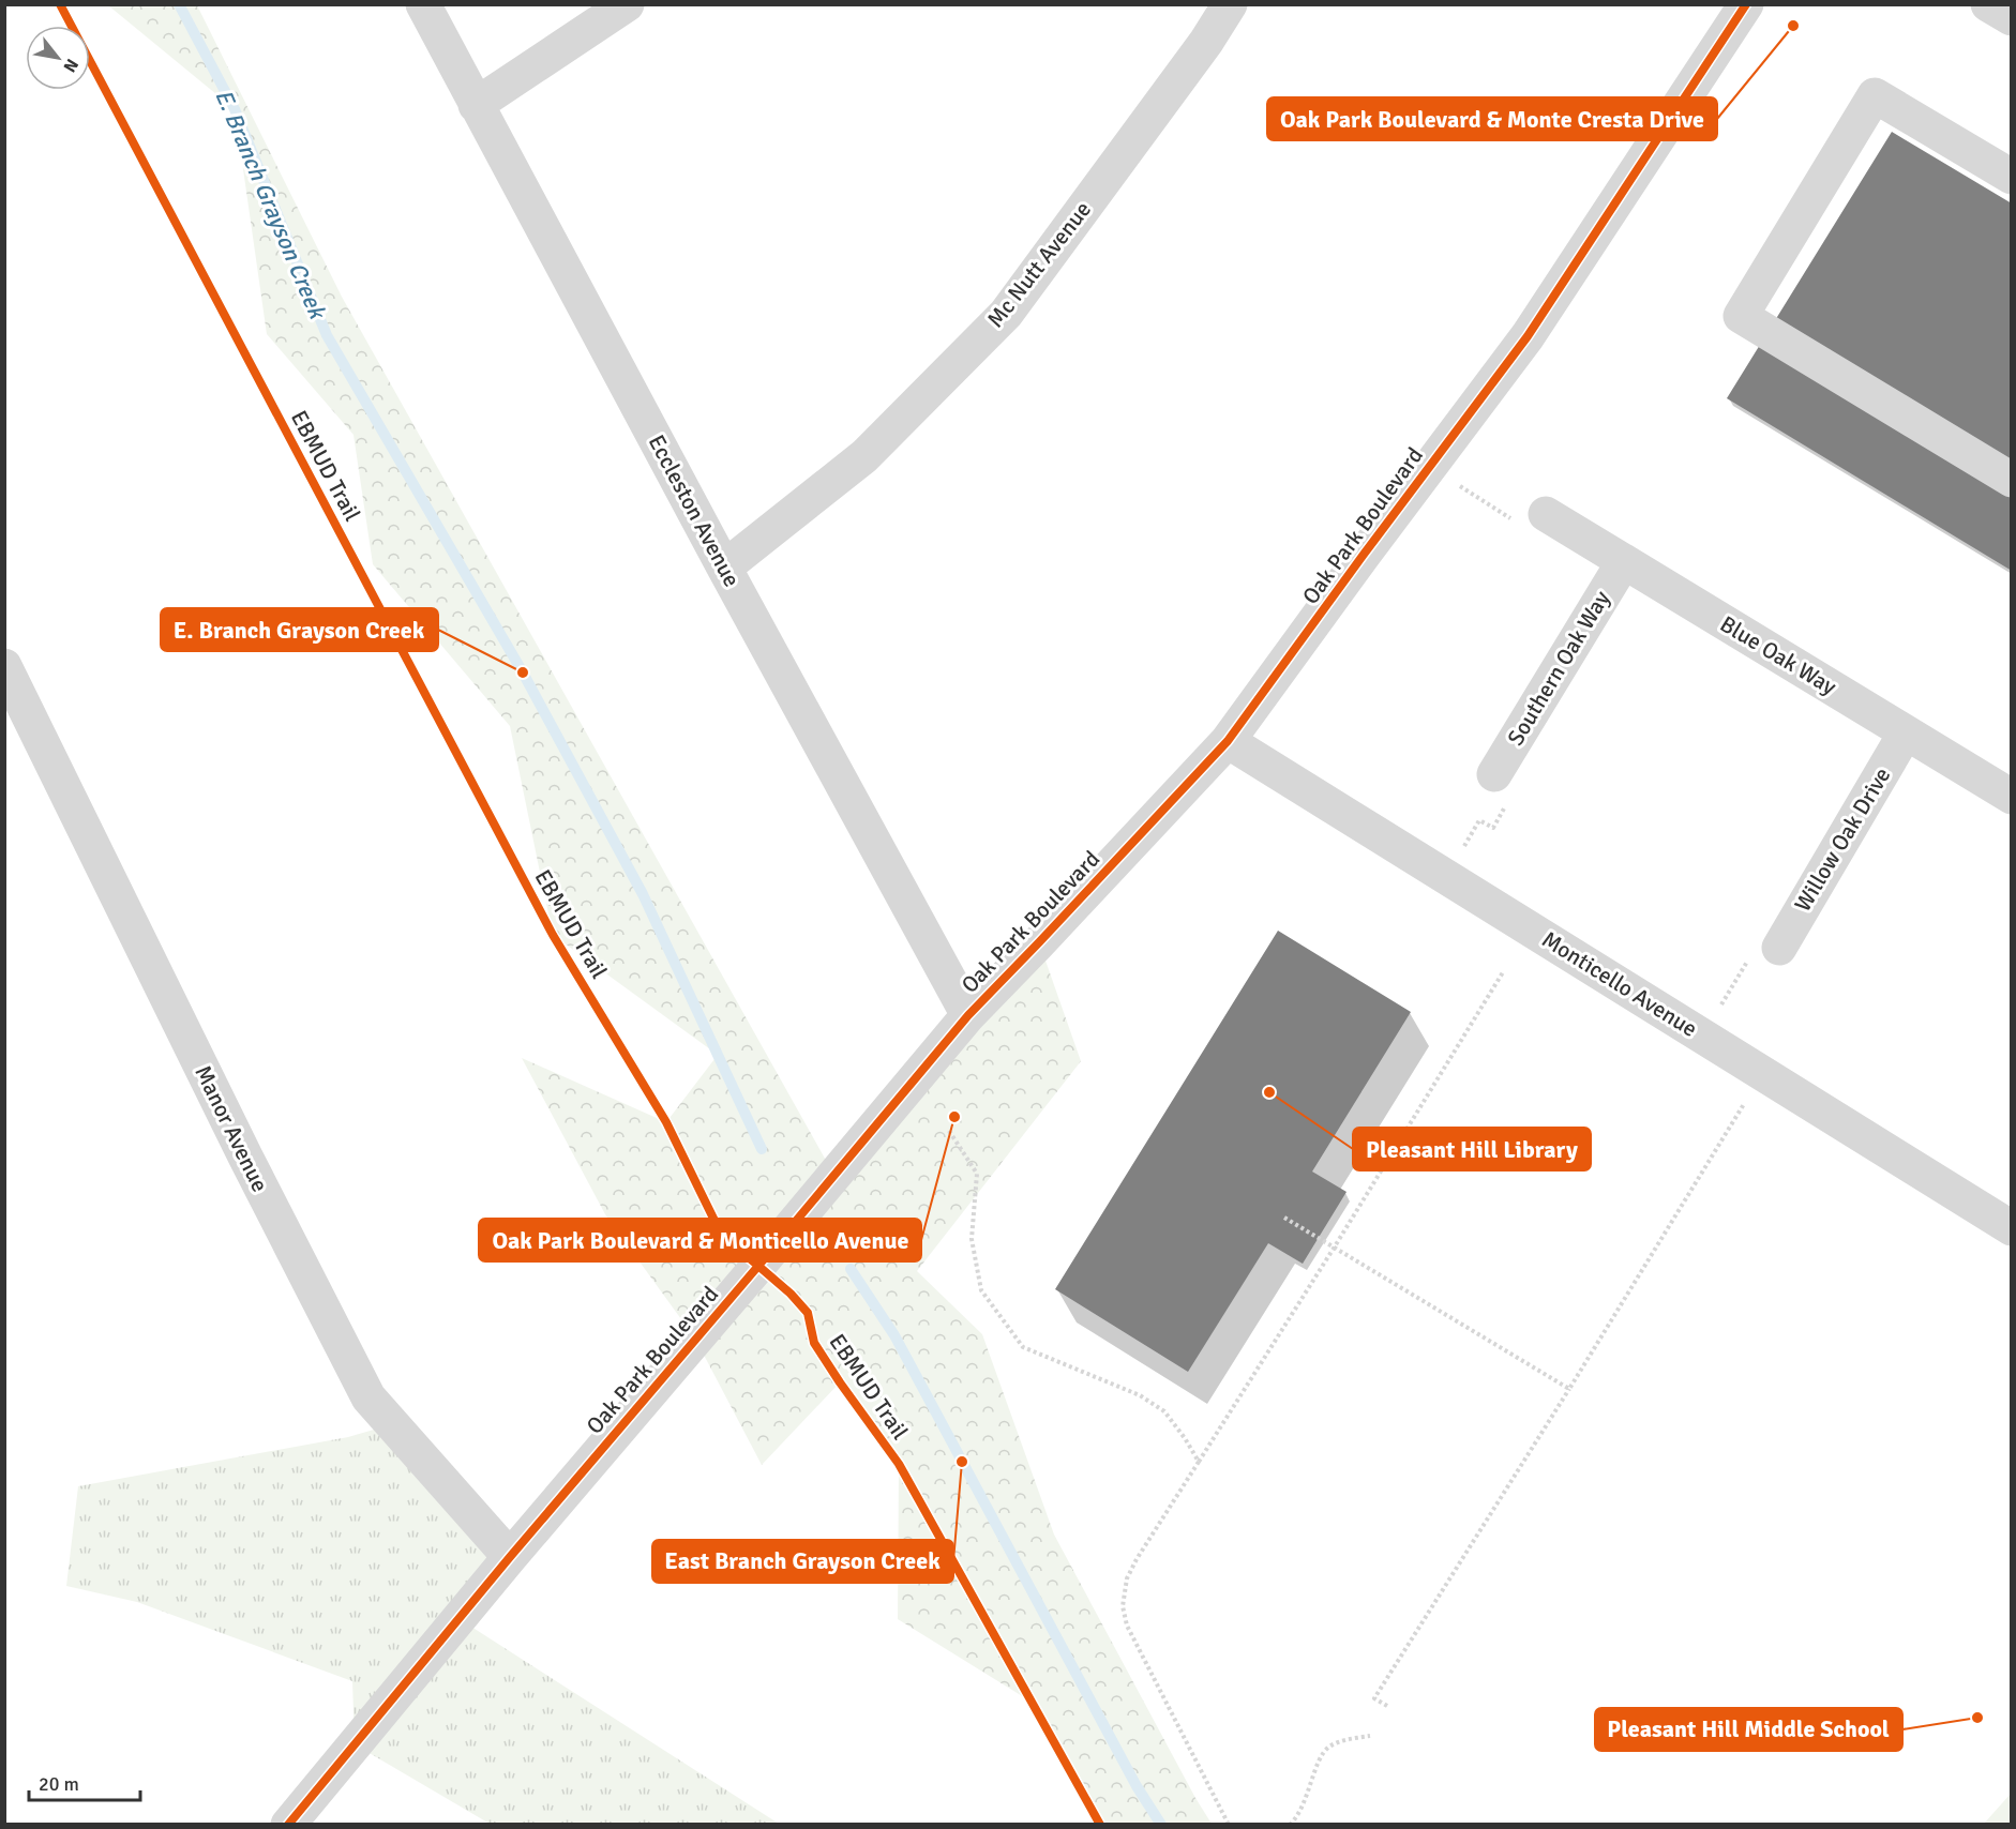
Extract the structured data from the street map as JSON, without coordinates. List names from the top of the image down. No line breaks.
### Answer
{"streets":{"street":["Mc Nutt Avenue","Eccleston Avenue","Oak Park Boulevard","Blue Oak Way","Southern Oak Way","Willow Oak Drive","Monticello Avenue","Manor Avenue"],"cycle path":["EBMUD Trail"]},"crossings":[["Mc Nutt Avenue","Eccleston Avenue"],["Eccleston Avenue","Oak Park Boulevard"],["Oak Park Boulevard","Monticello Avenue"],["Oak Park Boulevard","Manor Avenue"],["Blue Oak Way","Southern Oak Way"],["Blue Oak Way","Willow Oak Drive"]],"water":["E. Branch Grayson Creek"],"places":["Oak Park Boulevard & Monte Cresta Drive","E. Branch Grayson Creek","Pleasant Hill Library","Oak Park Boulevard & Monticello Avenue","East Branch Grayson Creek","Pleasant Hill Middle School"],"scale_bar":"20 m","north":"bottom right"}
